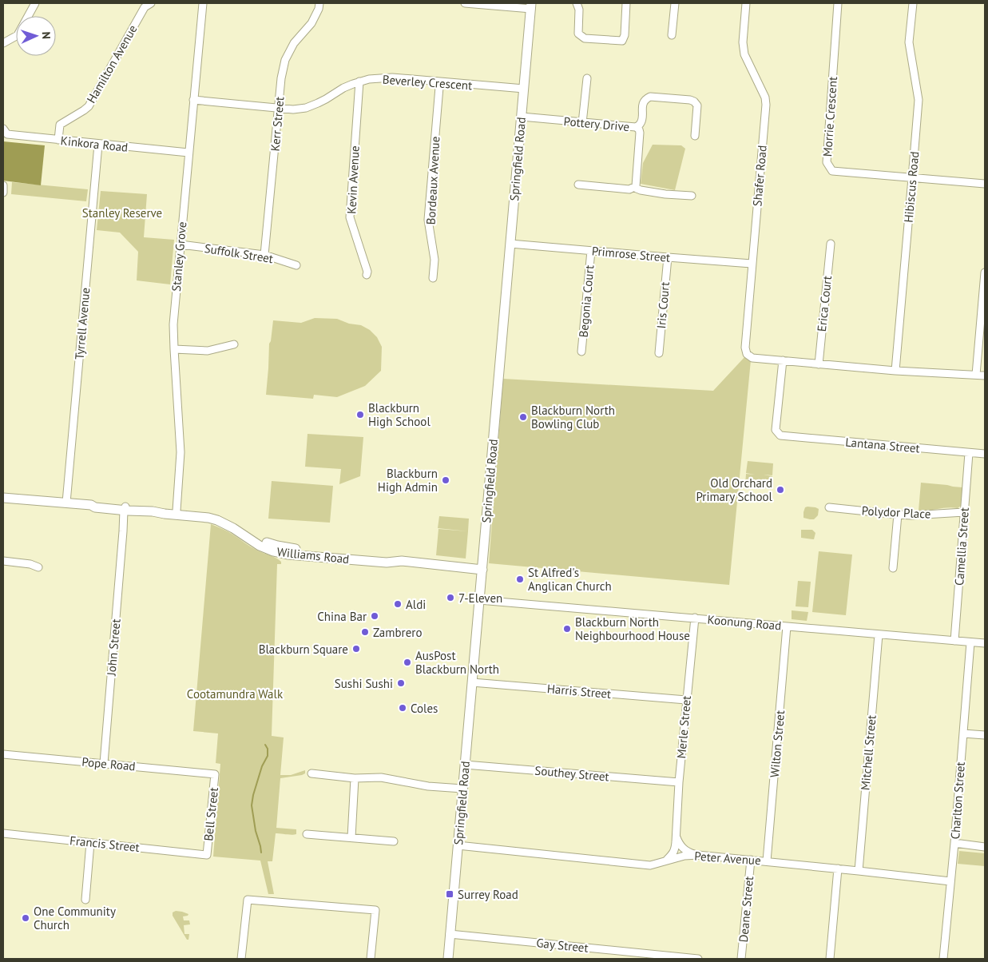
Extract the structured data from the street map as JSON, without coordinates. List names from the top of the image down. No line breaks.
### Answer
{"streets":{"main road":["Springfield Road","Williams Road"],"street":["Hamilton Avenue","Beverley Crescent","Morrie Crescent","Kerr Street","Pottery Drive","Kinkora Road","Shafer Road","Kevin Avenue","Bordeaux Avenue","Hibiscus Road","Suffolk Street","Primrose Street","Stanley Grove","Begonia Court","Erica Court","Iris Court","Tyrrell Avenue","Lantana Street","Polydor Place","Camellia Street","Koonung Road","John Street","Harris Street","Merle Street","Wilton Street","Mitchell Street","Pope Road","Southey Street","Charlton Street","Bell Street","Francis Street","Peter Avenue","Deane Street","Gay Street"]},"crossings":[["Hamilton Avenue","Kinkora Road"],["Beverley Crescent","Kerr Street"],["Beverley Crescent","Springfield Road"],["Beverley Crescent","Kevin Avenue"],["Beverley Crescent","Bordeaux Avenue"],["Beverley Crescent","Stanley Grove"],["Morrie Crescent","Hibiscus Road"],["Kerr Street","Suffolk Street"],["Pottery Drive","Springfield Road"],["Kinkora Road","Stanley Grove"],["Kinkora Road","Tyrrell Avenue"],["Springfield Road","Primrose Street"],["Springfield Road","Williams Road"],["Springfield Road","Koonung Road"],["Springfield Road","Harris Street"],["Springfield Road","Southey Street"],["Springfield Road","Peter Avenue"],["Springfield Road","Gay Street"],["Shafer Road","Primrose Street"],["Suffolk Street","Stanley Grove"],["Primrose Street","Begonia Court"],["Primrose Street","Iris Court"],["Stanley Grove","Williams Road"],["Tyrrell Avenue","Williams Road"],["Lantana Street","Camellia Street"],["Polydor Place","Camellia Street"],["Camellia Street","Koonung Road"],["Williams Road","John Street"],["Koonung Road","Merle Street"],["Koonung Road","Wilton Street"],["Koonung Road","Mitchell Street"],["Koonung Road","Charlton Street"],["John Street","Pope Road"],["Harris Street","Merle Street"],["Merle Street","Southey Street"],["Merle Street","Peter Avenue"],["Wilton Street","Peter Avenue"],["Mitchell Street","Peter Avenue"],["Pope Road","Bell Street"],["Charlton Street","Peter Avenue"],["Bell Street","Francis Street"],["Peter Avenue","Deane Street"]],"parks":["Stanley Reserve","Cootamundra Walk"],"places":{"other":["Blackburn High School","Blackburn North Bowling Club","Blackburn High Admin","Old Orchard Primary School","St Alfred's Anglican Church","7-Eleven","Aldi","China Bar","Blackburn North Neighbourhood House","Zambrero","Blackburn Square","AusPost Blackburn North","Sushi Sushi","Coles","One Community Church"],"transit":["Surrey Road"]},"north":"right"}
